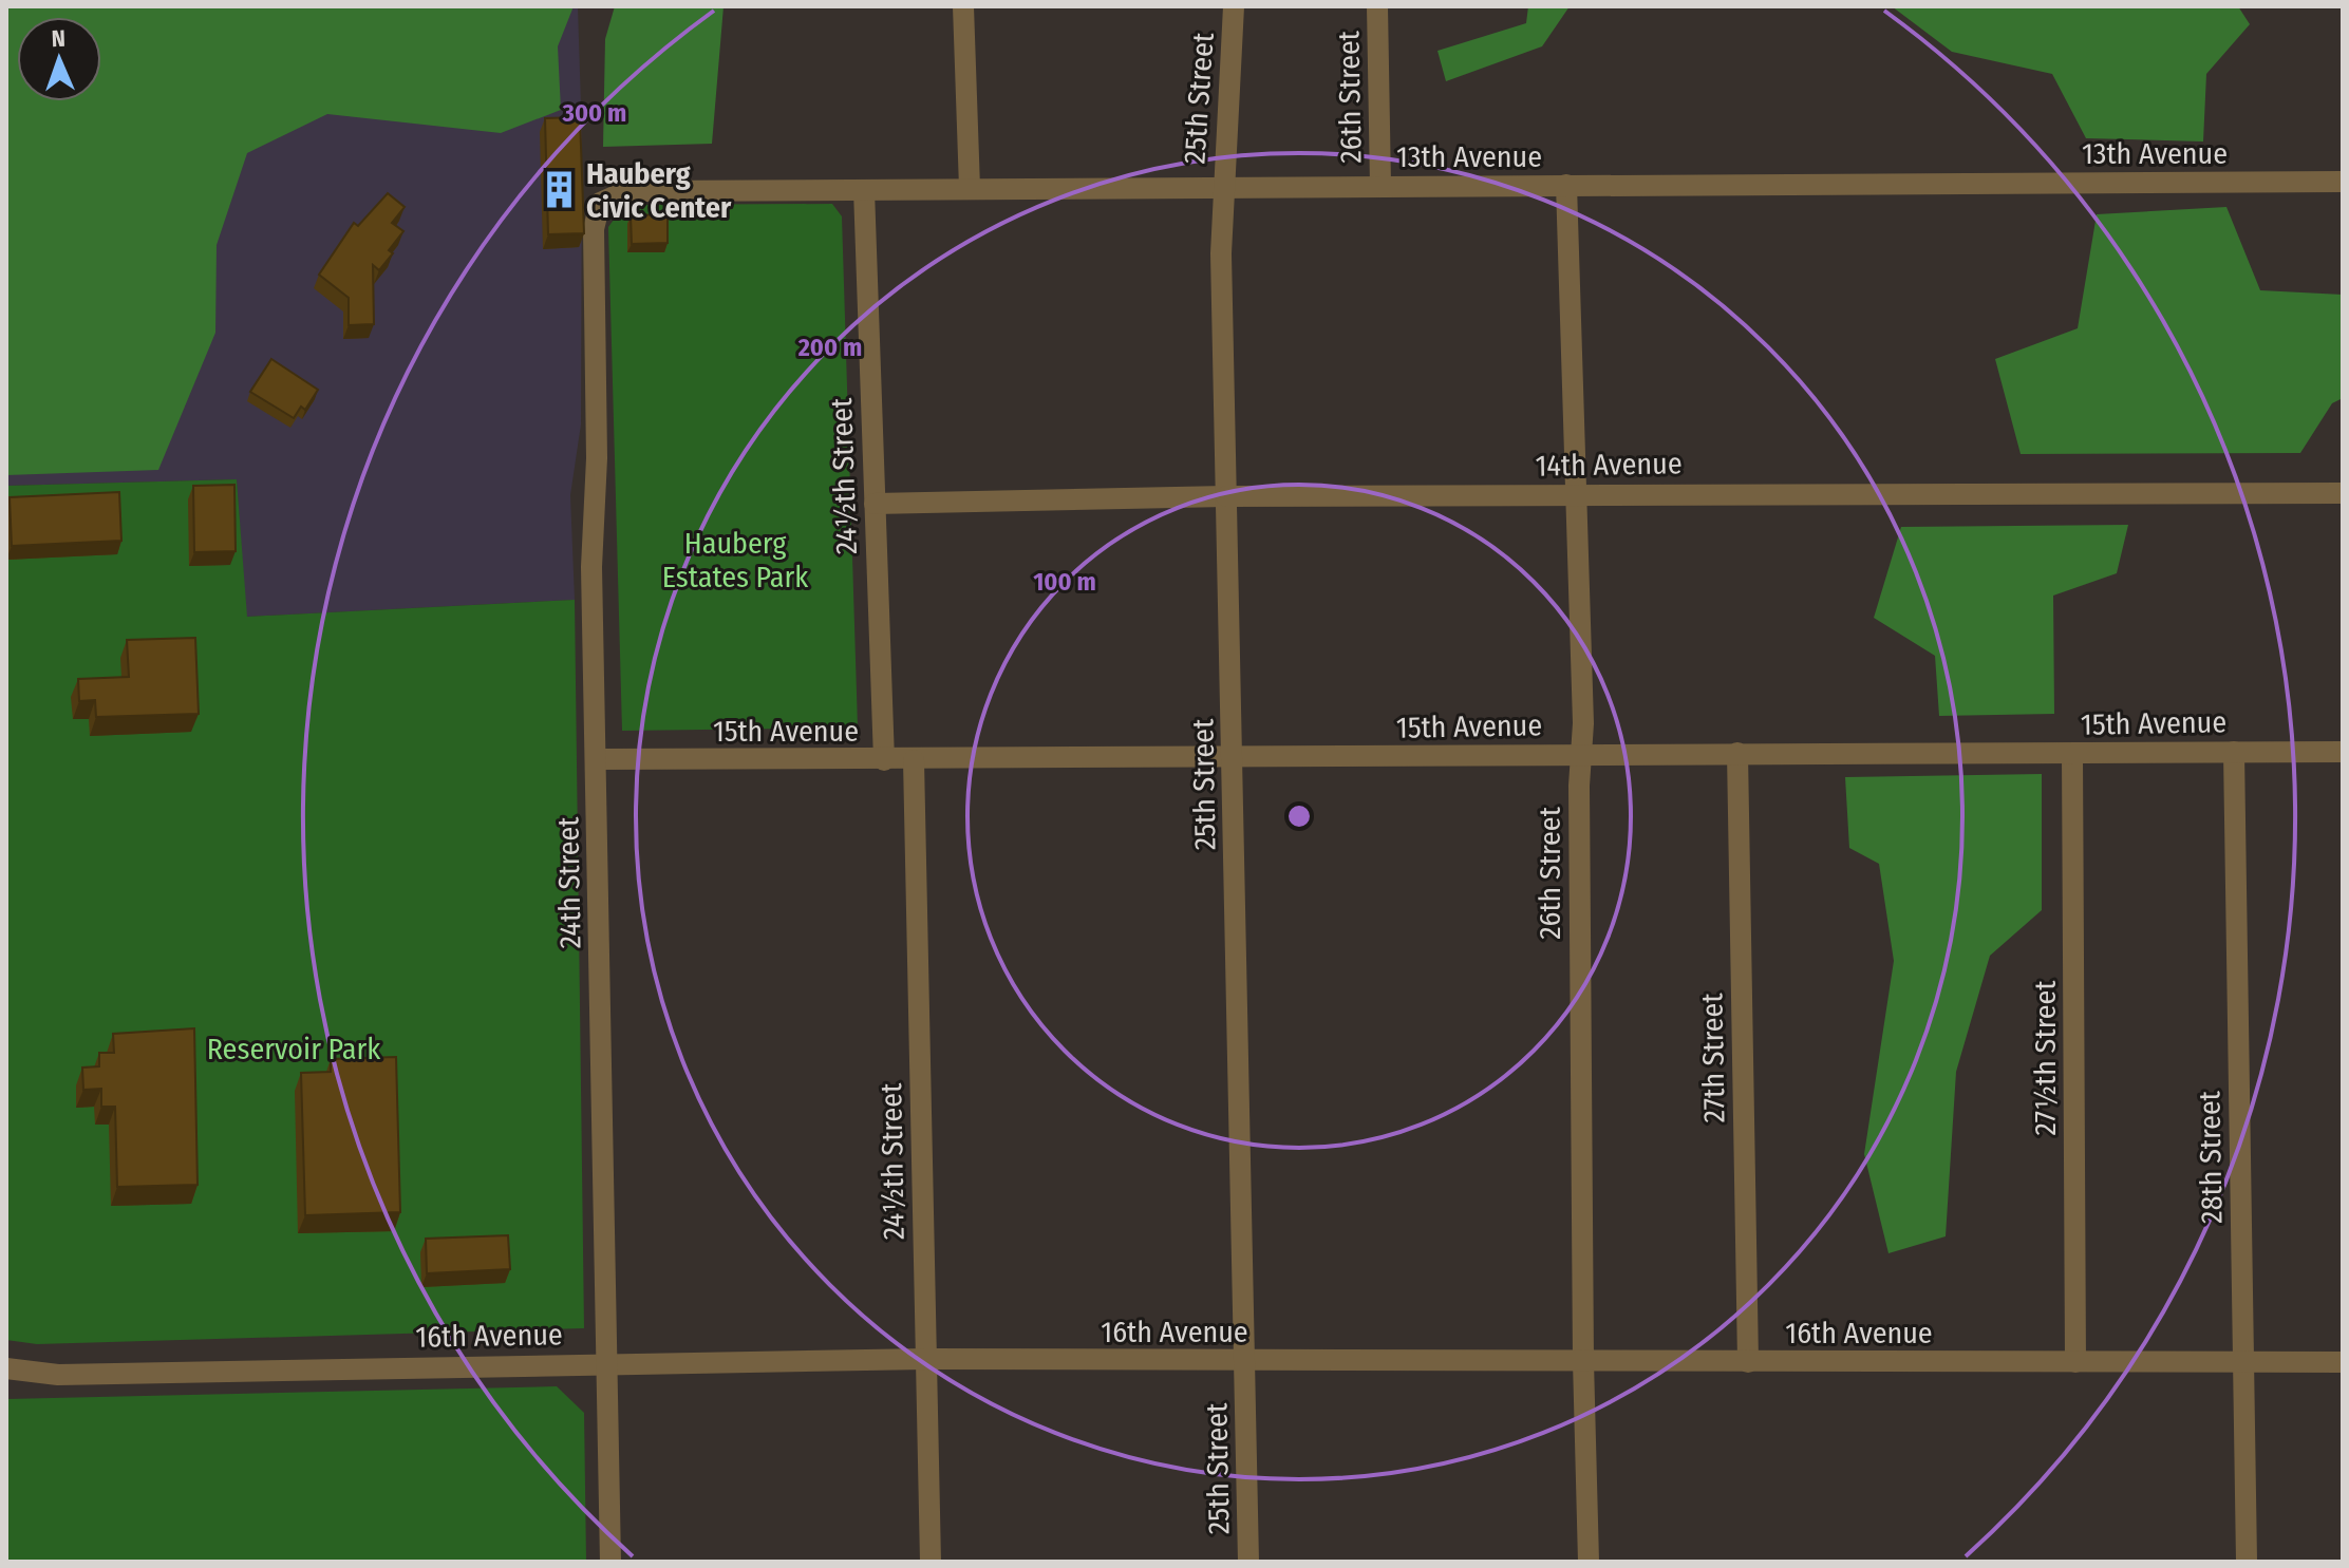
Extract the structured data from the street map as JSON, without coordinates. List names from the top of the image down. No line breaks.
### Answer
{"streets":{"street":["26th Street","25th Street","13th Avenue","14th Avenue","24½th Street","15th Avenue","24th Street","27th Street","27½th Street","28th Street","16th Avenue"]},"crossings":[["26th Street","13th Avenue"],["26th Street","14th Avenue"],["26th Street","15th Avenue"],["26th Street","16th Avenue"],["25th Street","13th Avenue"],["25th Street","14th Avenue"],["25th Street","15th Avenue"],["25th Street","16th Avenue"],["13th Avenue","24½th Street"],["13th Avenue","24th Street"],["14th Avenue","24½th Street"],["24½th Street","15th Avenue"],["24½th Street","16th Avenue"],["15th Avenue","24th Street"],["15th Avenue","27th Street"],["15th Avenue","27½th Street"],["15th Avenue","28th Street"],["24th Street","16th Avenue"],["27th Street","16th Avenue"],["27½th Street","16th Avenue"],["28th Street","16th Avenue"]],"parks":["Hauberg Estates Park","Reservoir Park"],"places":{"building":["Hauberg Civic Center"]},"north":"top","rings":["300 m","200 m","100 m"]}
